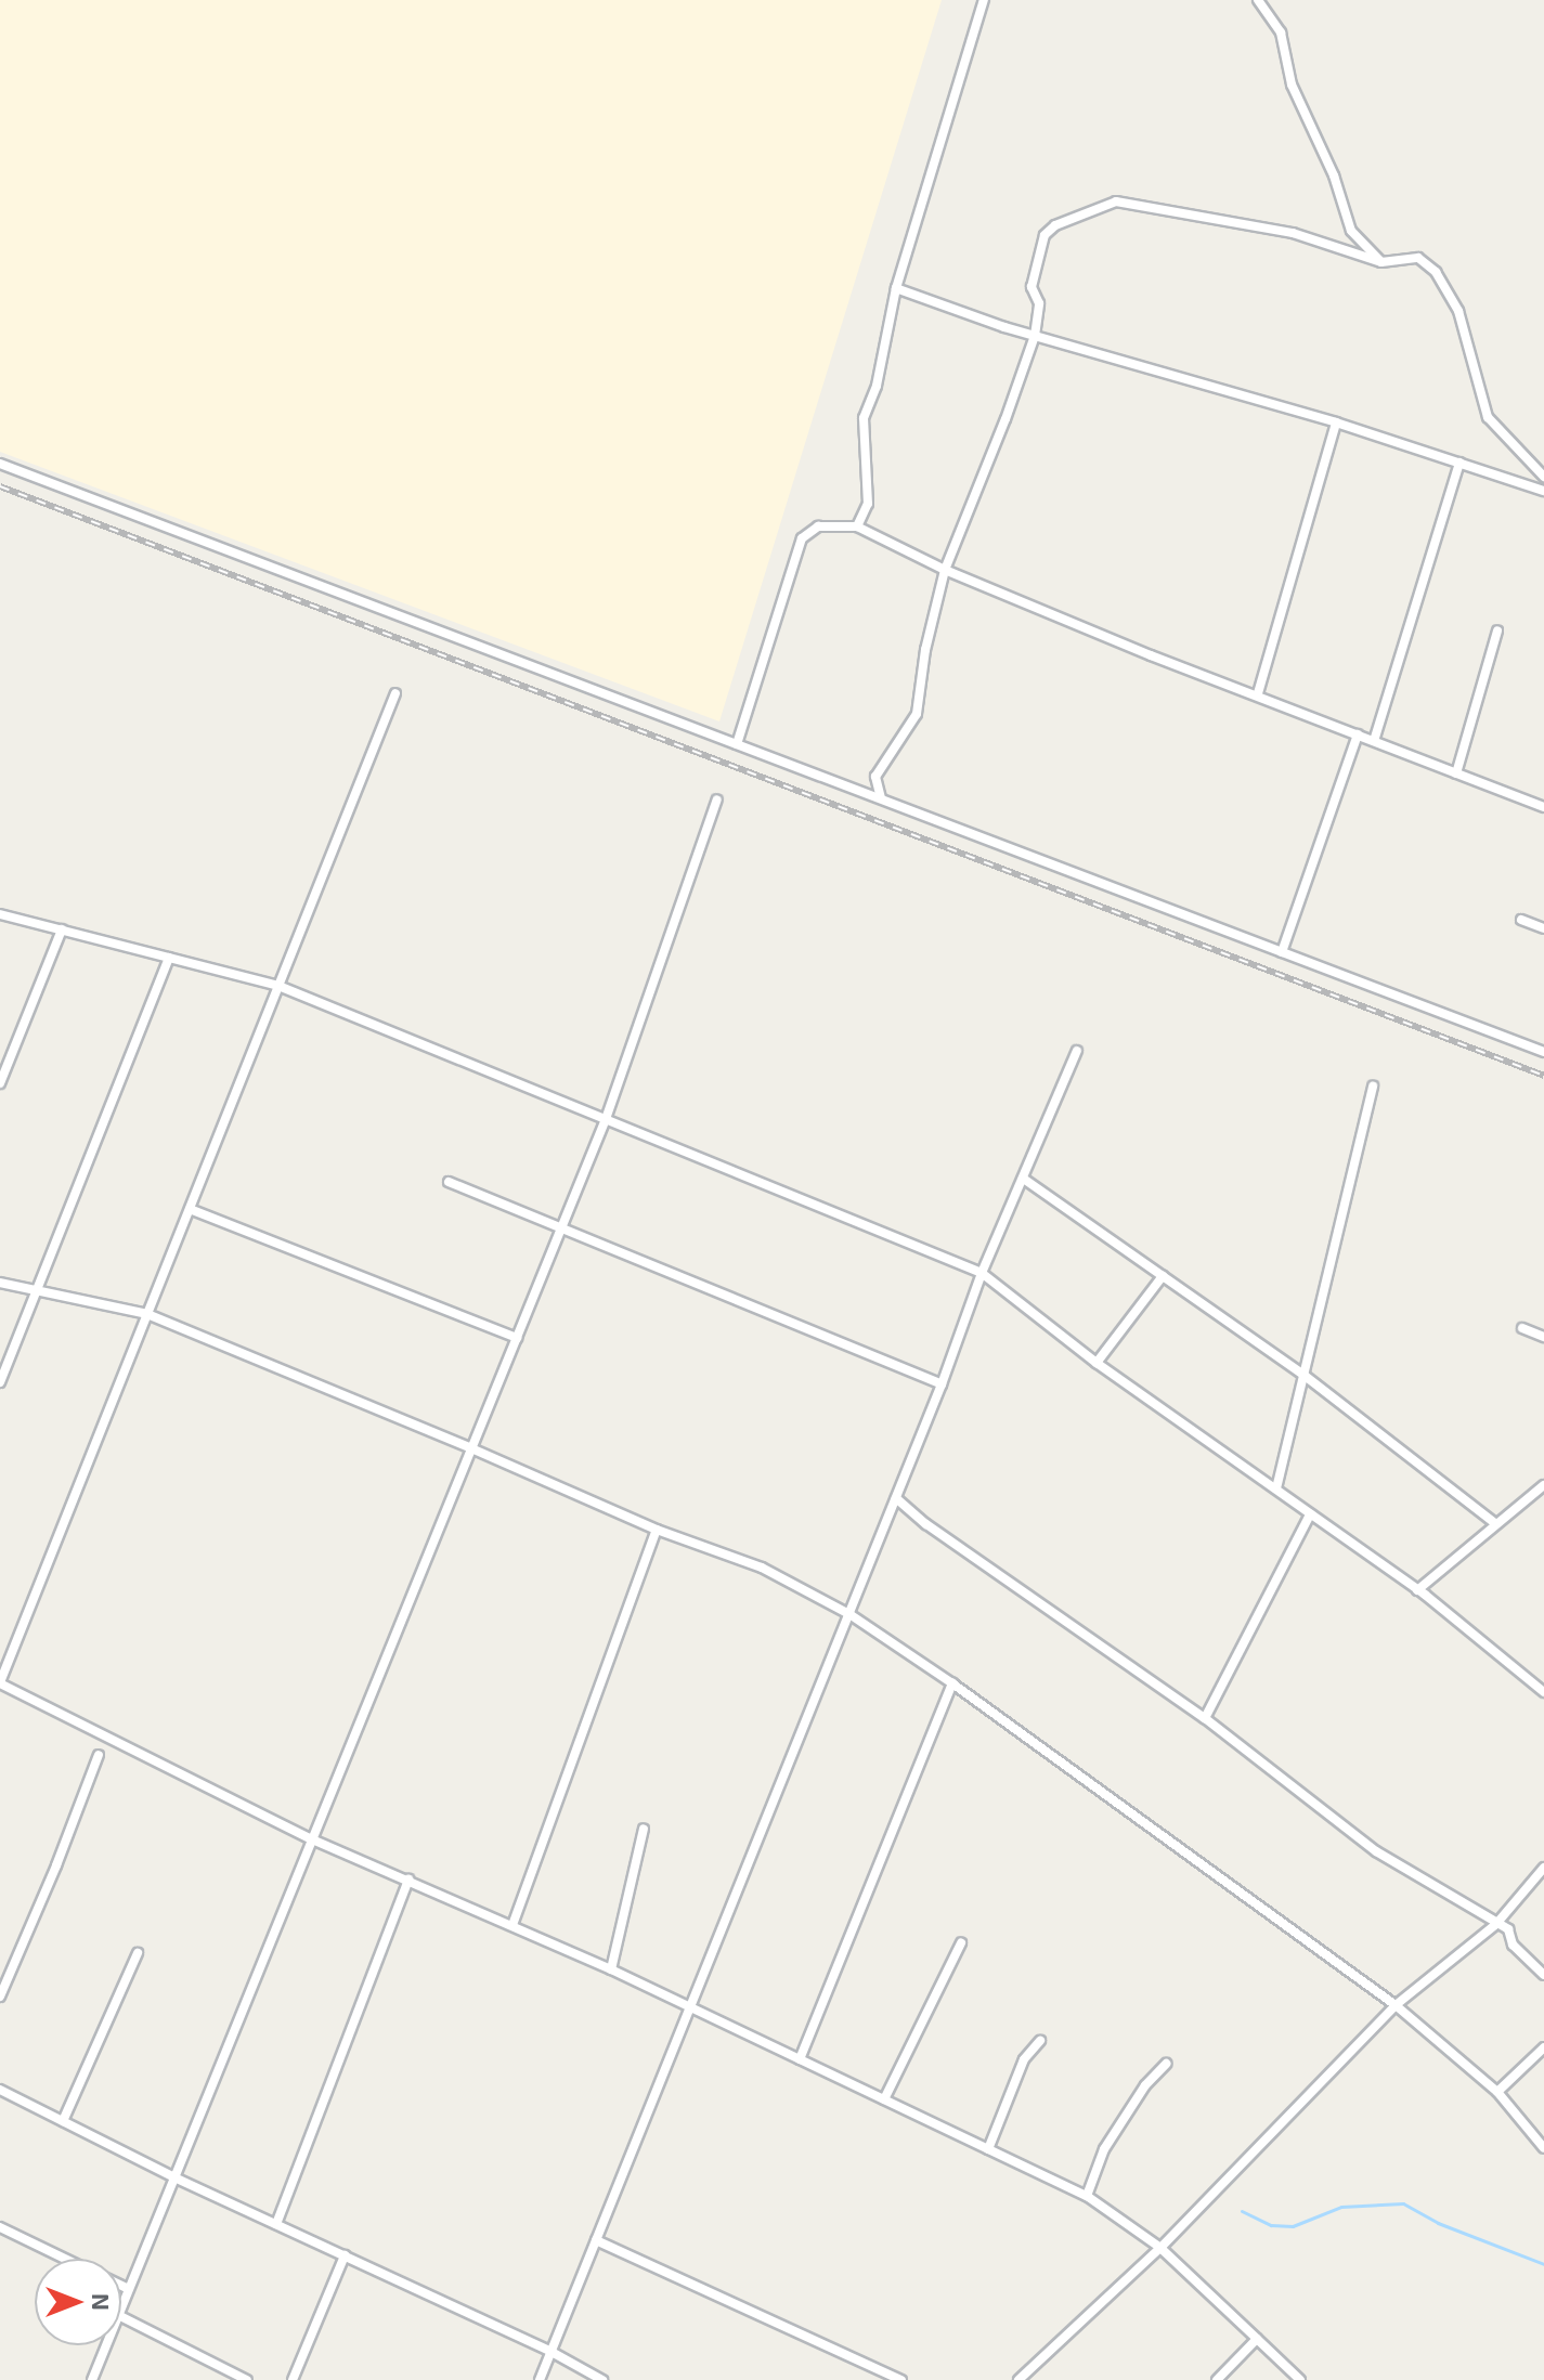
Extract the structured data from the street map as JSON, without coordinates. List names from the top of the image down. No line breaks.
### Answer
{"north":"right"}
